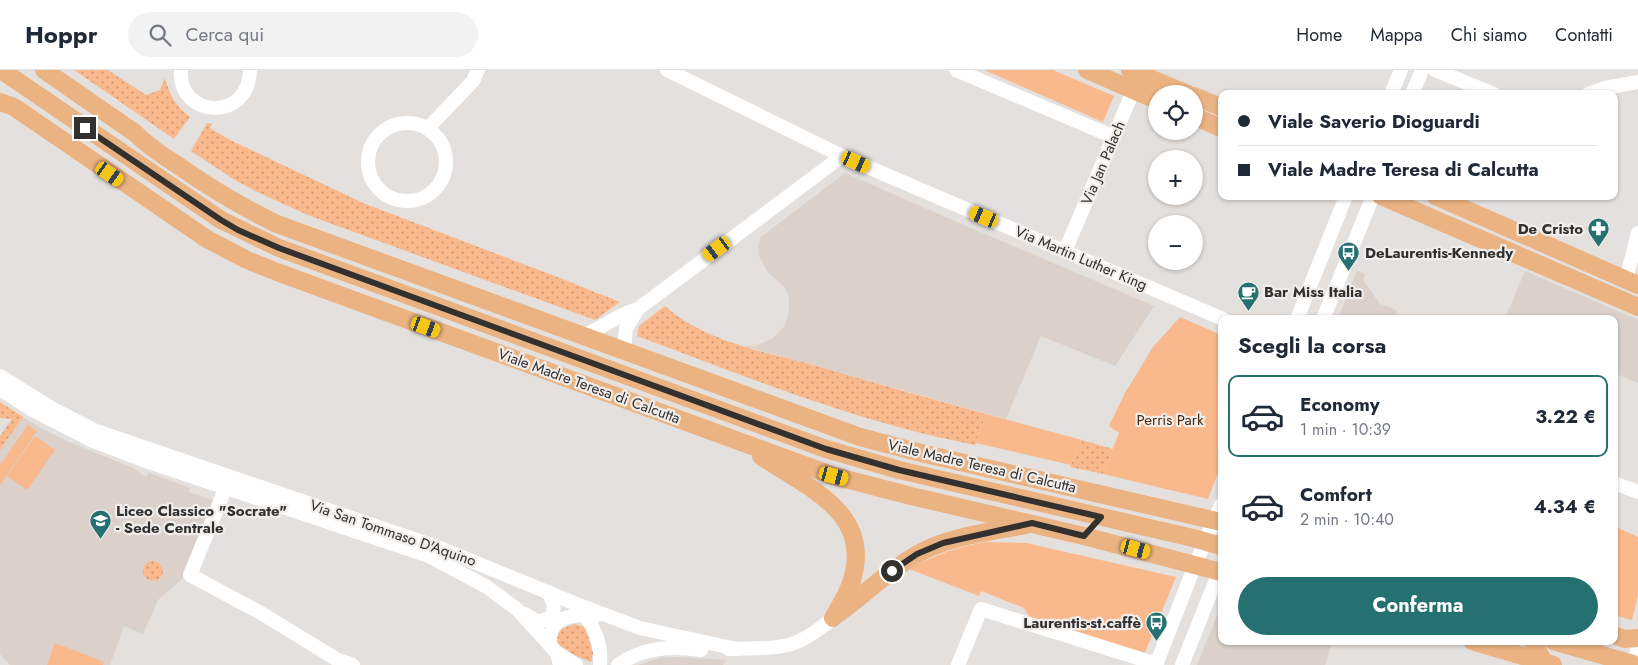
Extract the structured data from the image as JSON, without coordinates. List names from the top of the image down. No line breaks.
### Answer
{"streets":{"main road":["Viale Madre Teresa di Calcutta"],"street":["Via Jan Palach","Via Martin Luther King","Via San Tommaso D'Aquino"]},"crossings":[["Via Jan Palach","Via Martin Luther King"]],"parks":["Perris Park"],"places":{"pharmacy":["De Cristo"],"bus stop":["DeLaurentis-Kennedy","Laurentis-st.caffè"],"cafe":["Bar Miss Italia"],"school or university":["Liceo Classico \"Socrate\" - Sede Centrale"]},"page":{"header":"Hoppr","search":"Cerca qui","nav":["Home","Mappa","Chi siamo","Contatti"],"map_buttons":["+","−"],"banner":["Viale Saverio Dioguardi","Viale Madre Teresa di Calcutta"],"heading":"Scegli la corsa","list":[{"name":"Economy","note":"1 min · 10:39","value":"3.22 €"},{"name":"Comfort","note":"2 min · 10:40","value":"4.34 €"}],"buttons":"Conferma"}}
